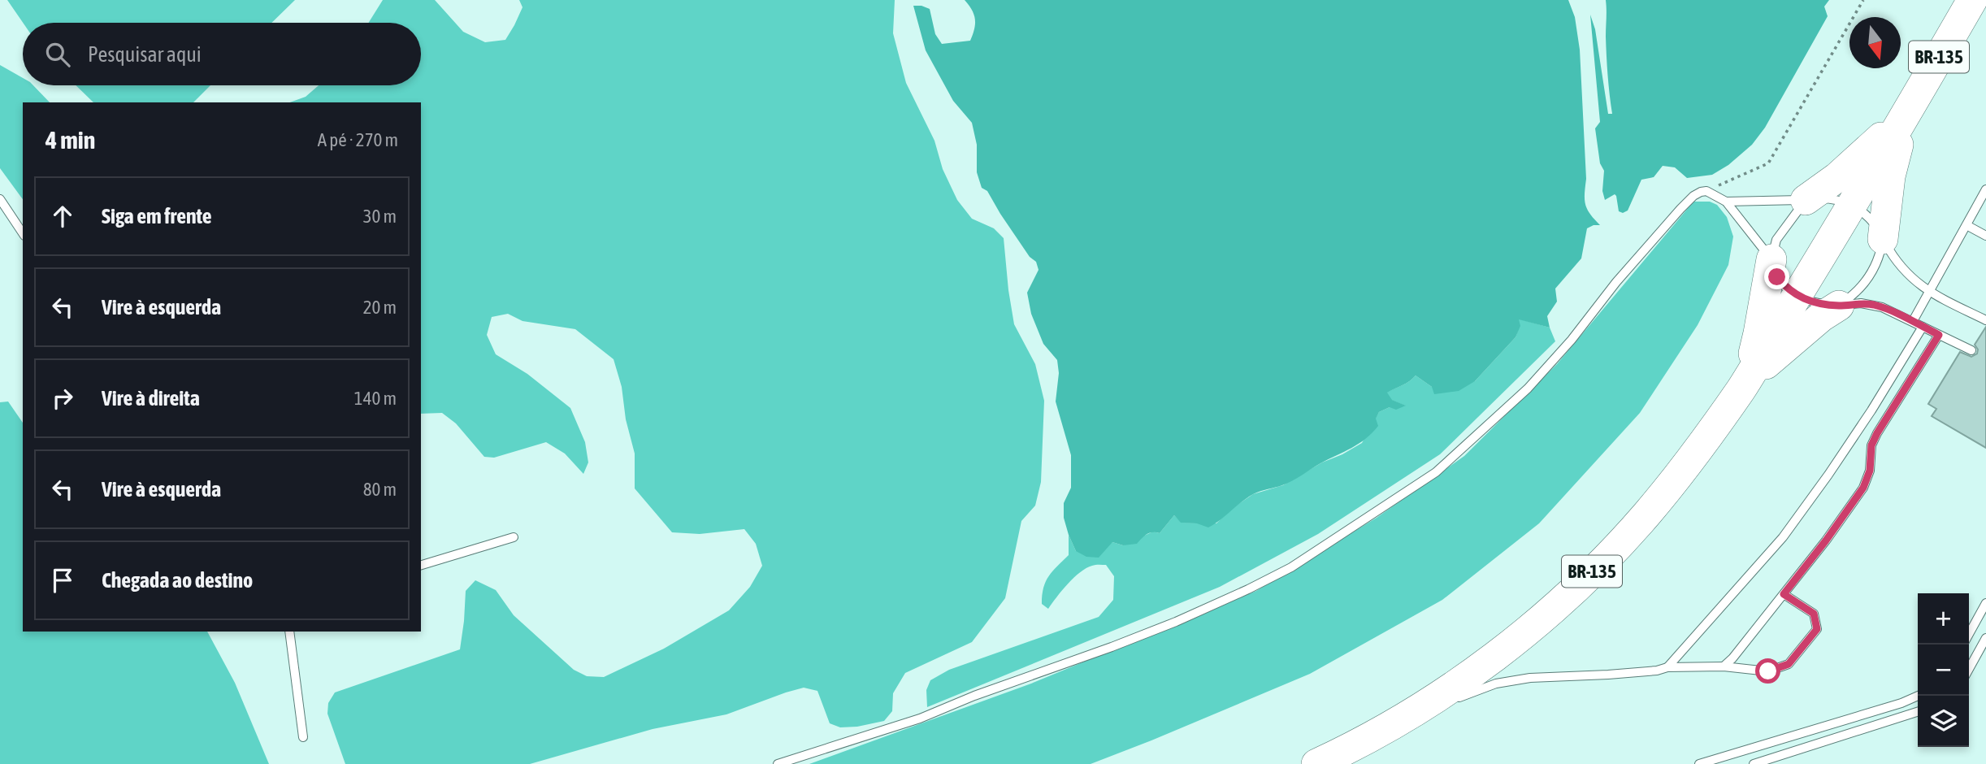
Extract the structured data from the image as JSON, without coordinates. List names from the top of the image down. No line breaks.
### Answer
{"streets":{"highway":["BR-135"]},"north":"bottom","page":{"search":"Pesquisar aqui","heading":["4 min","A pé · 270 m"],"list":[["Siga em frente","30 m"],["Vire à esquerda","20 m"],["Vire à direita","140 m"],["Vire à esquerda","80 m"],"Chegada ao destino"],"map_buttons":["+","−"]}}
